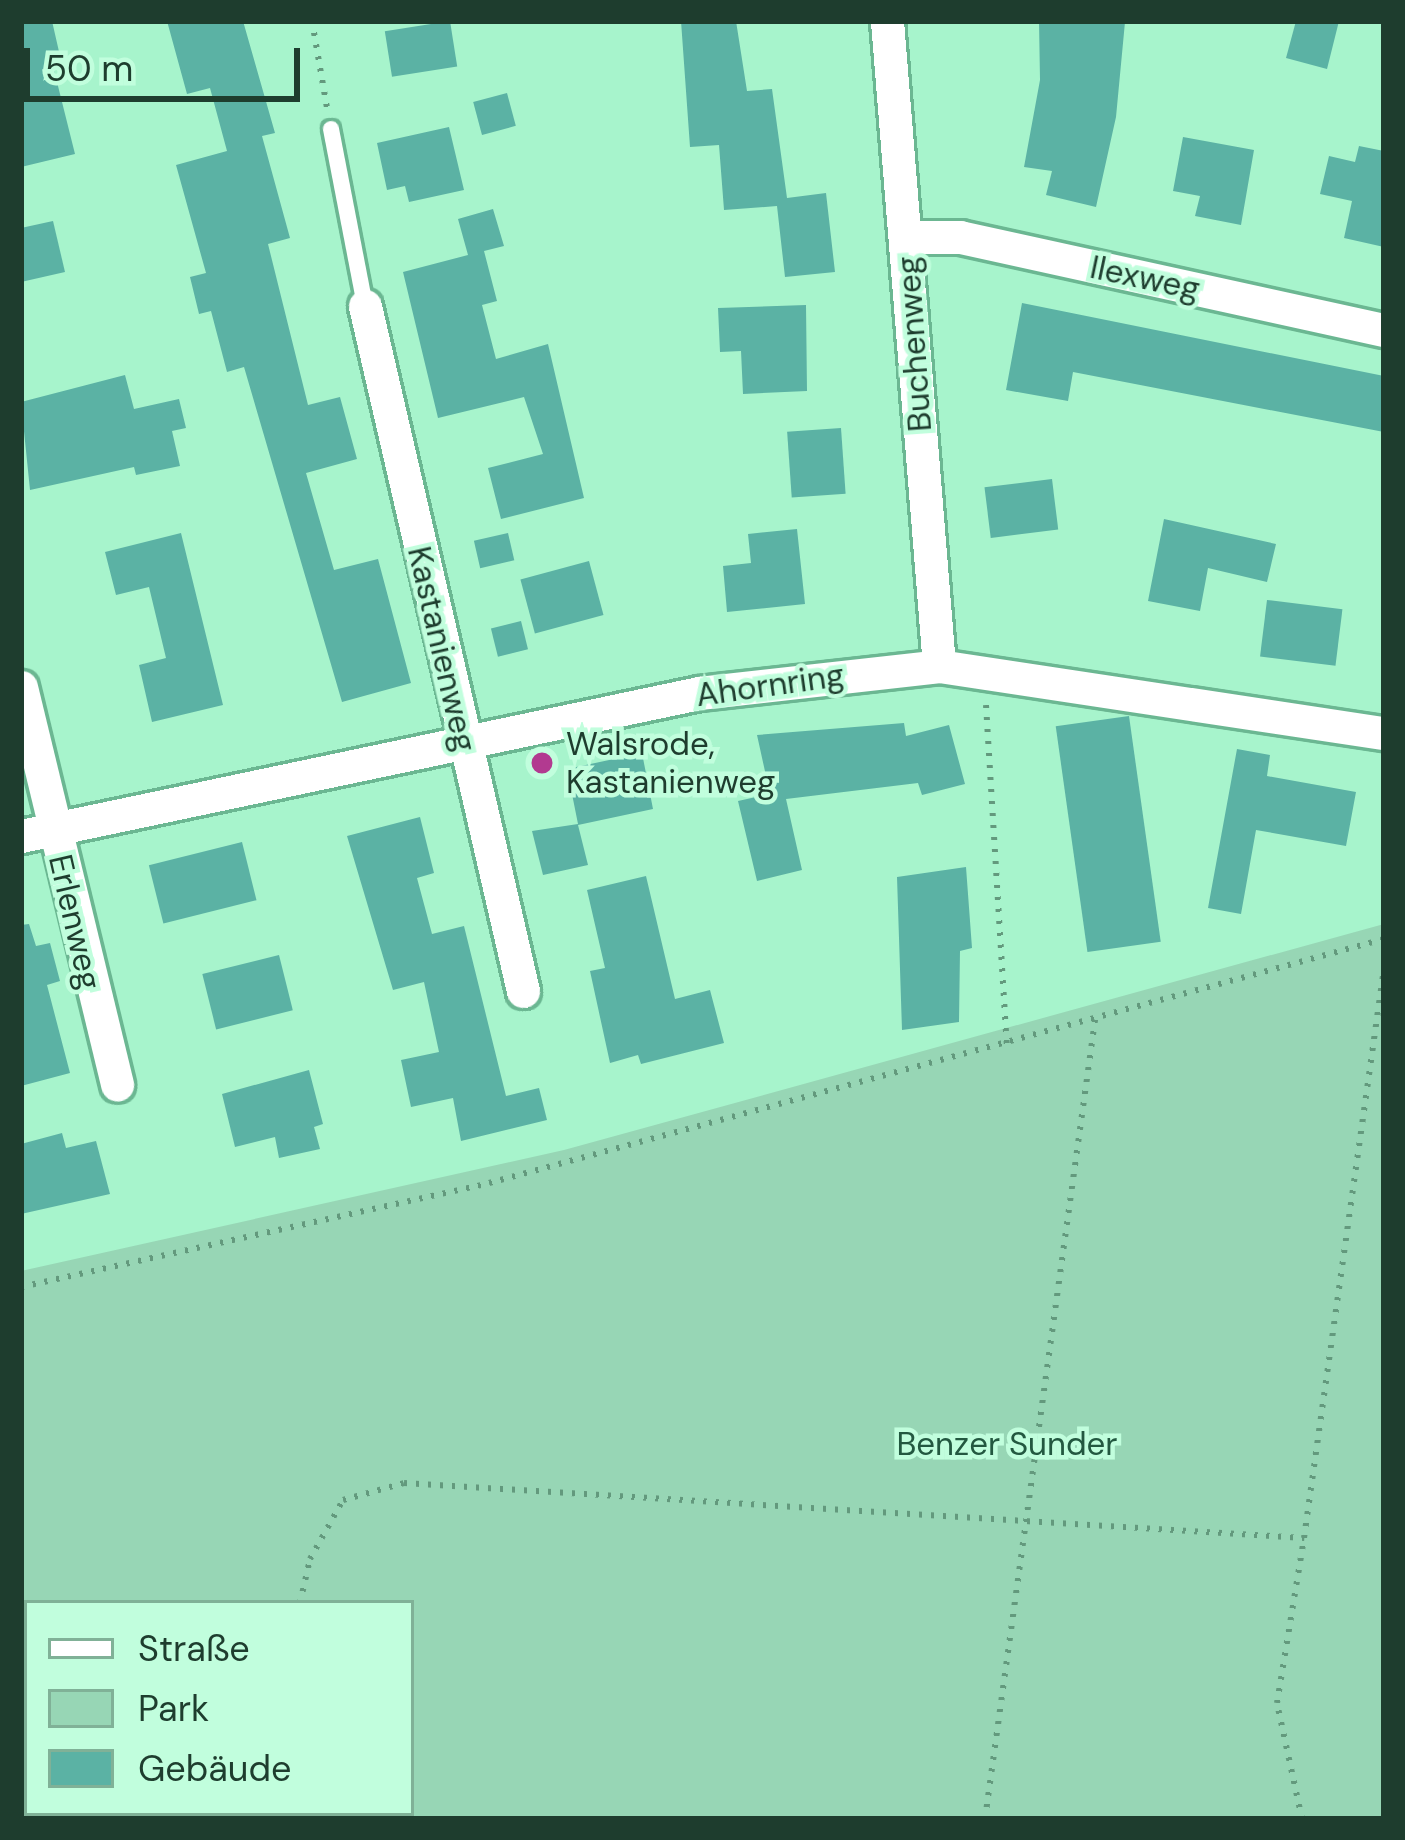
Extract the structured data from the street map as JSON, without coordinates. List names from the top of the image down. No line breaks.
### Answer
{"streets":{"street":["Ilexweg","Buchenweg","Kastanienweg","Ahornring","Erlenweg"]},"crossings":[["Ilexweg","Buchenweg"],["Buchenweg","Ahornring"],["Kastanienweg","Ahornring"],["Ahornring","Erlenweg"]],"parks":["Benzer Sunder"],"places":["Walsrode, Kastanienweg"],"legend":["Straße","Park","Gebäude"],"scale_bar":"50 m"}
